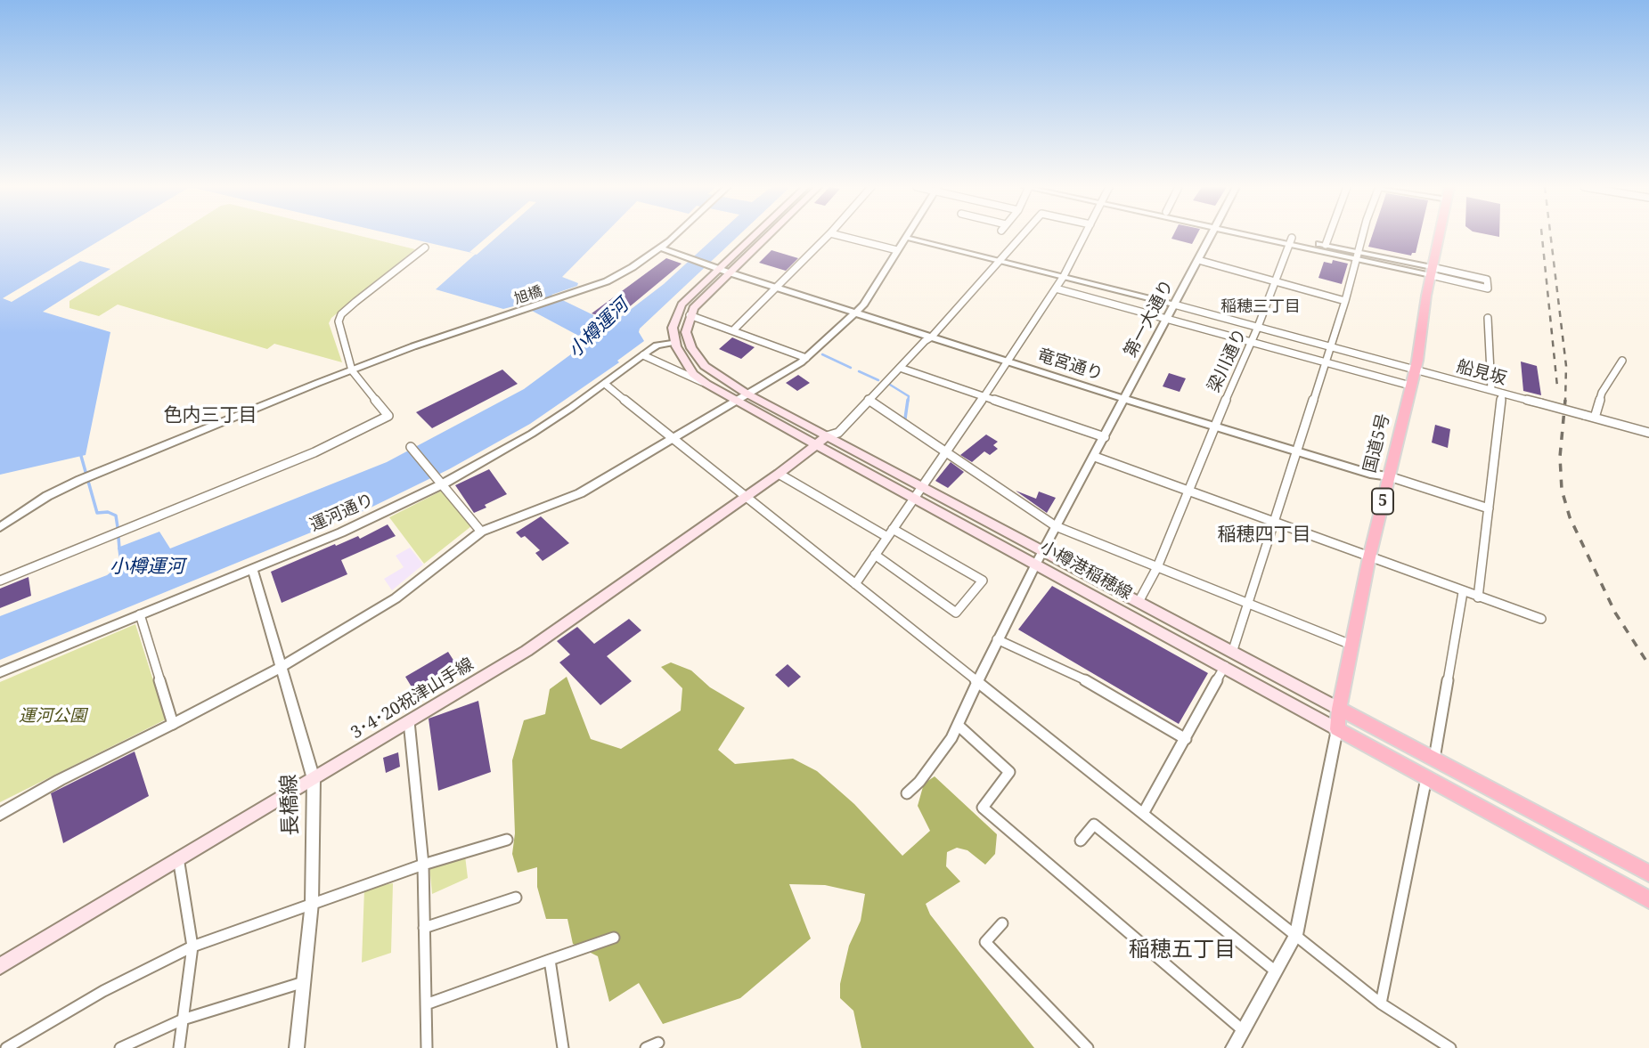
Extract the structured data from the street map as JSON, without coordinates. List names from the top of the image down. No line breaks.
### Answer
{"streets":{"highway":["国道5号","5"],"main road":["小樽港稲穂線","3･4･20祝津山手線"],"street":["旭橋","第一大通り","梁川通り","竜宮通り","船見坂","運河通り","長橋線"]},"crossings":[["旭橋","竜宮通り"],["第一大通り","竜宮通り"],["第一大通り","小樽港稲穂線"],["梁川通り","竜宮通り"],["梁川通り","小樽港稲穂線"],["竜宮通り","国道5号"],["船見坂","国道5号"],["国道5号","小樽港稲穂線"],["運河通り","長橋線"],["小樽港稲穂線","3･4･20祝津山手線"],["3･4･20祝津山手線","長橋線"]],"districts":["稲穂三丁目","色内三丁目","稲穂四丁目","稲穂五丁目"],"water":["小樽運河"],"parks":["運河公園"]}
